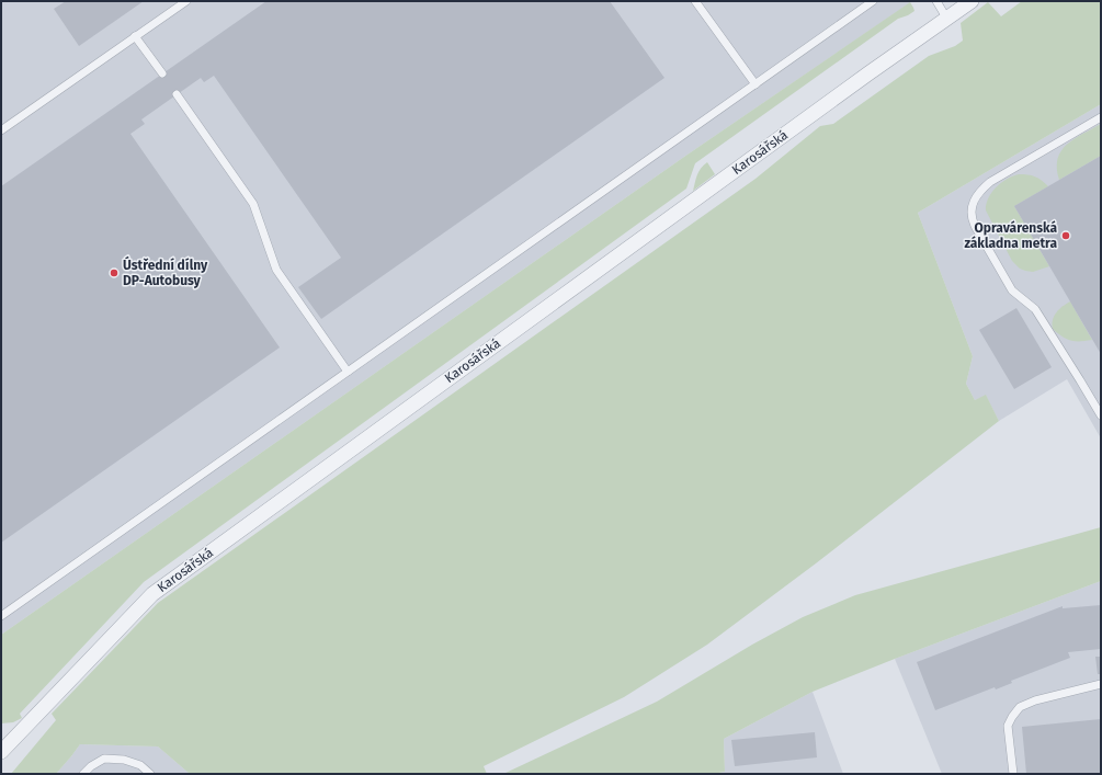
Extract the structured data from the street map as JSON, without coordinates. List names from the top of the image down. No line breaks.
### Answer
{"streets":{"street":["Karosářská"]},"places":["Opravárenská základna metra","Ústřední dílny DP-Autobusy"]}
